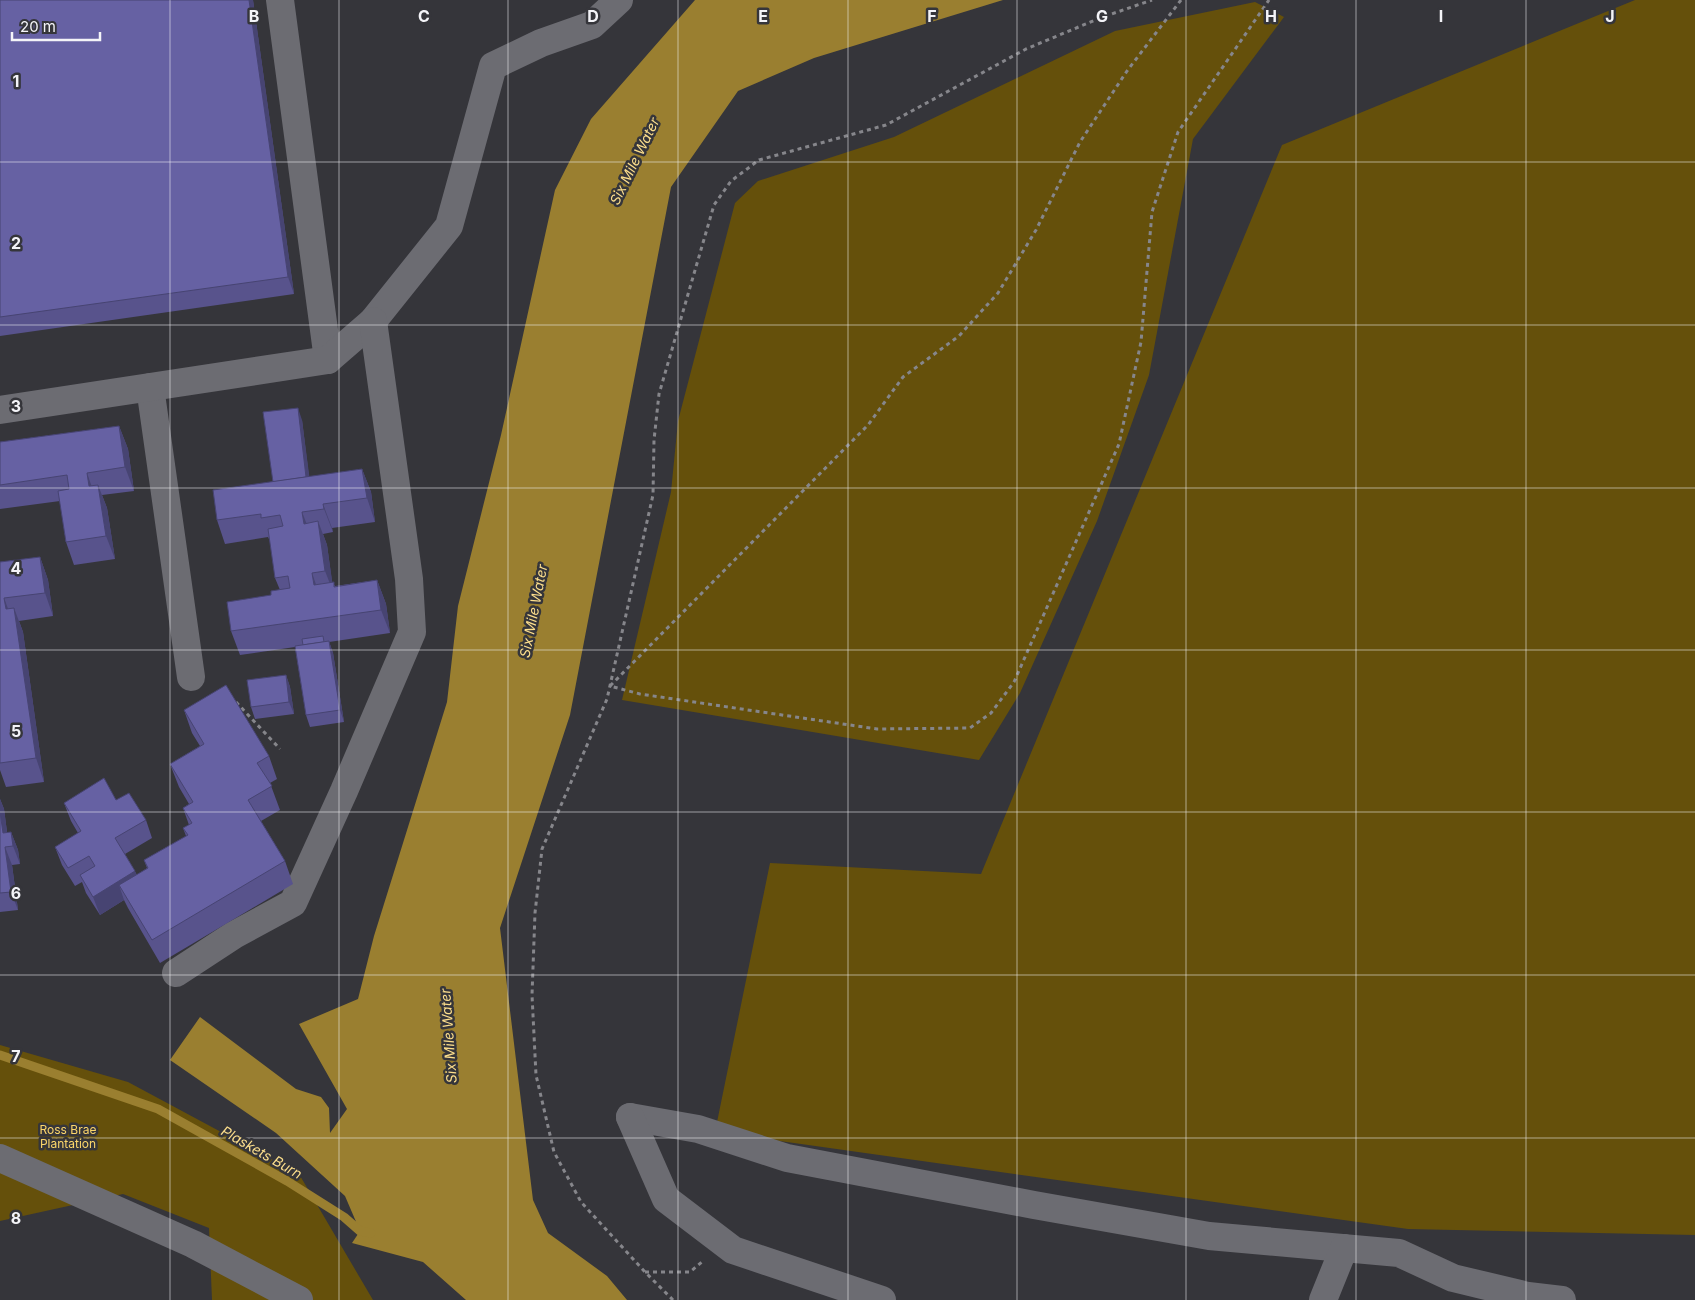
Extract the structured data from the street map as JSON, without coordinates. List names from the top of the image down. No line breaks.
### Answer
{"water":["Six Mile Water","Plaskets Burn"],"parks":["Ross Brae Plantation"],"scale_bar":"20 m","grid":{"columns":["B","C","D","E","F","G","H","I","J"],"rows":["1","2","3","4","5","6","7","8"]}}
